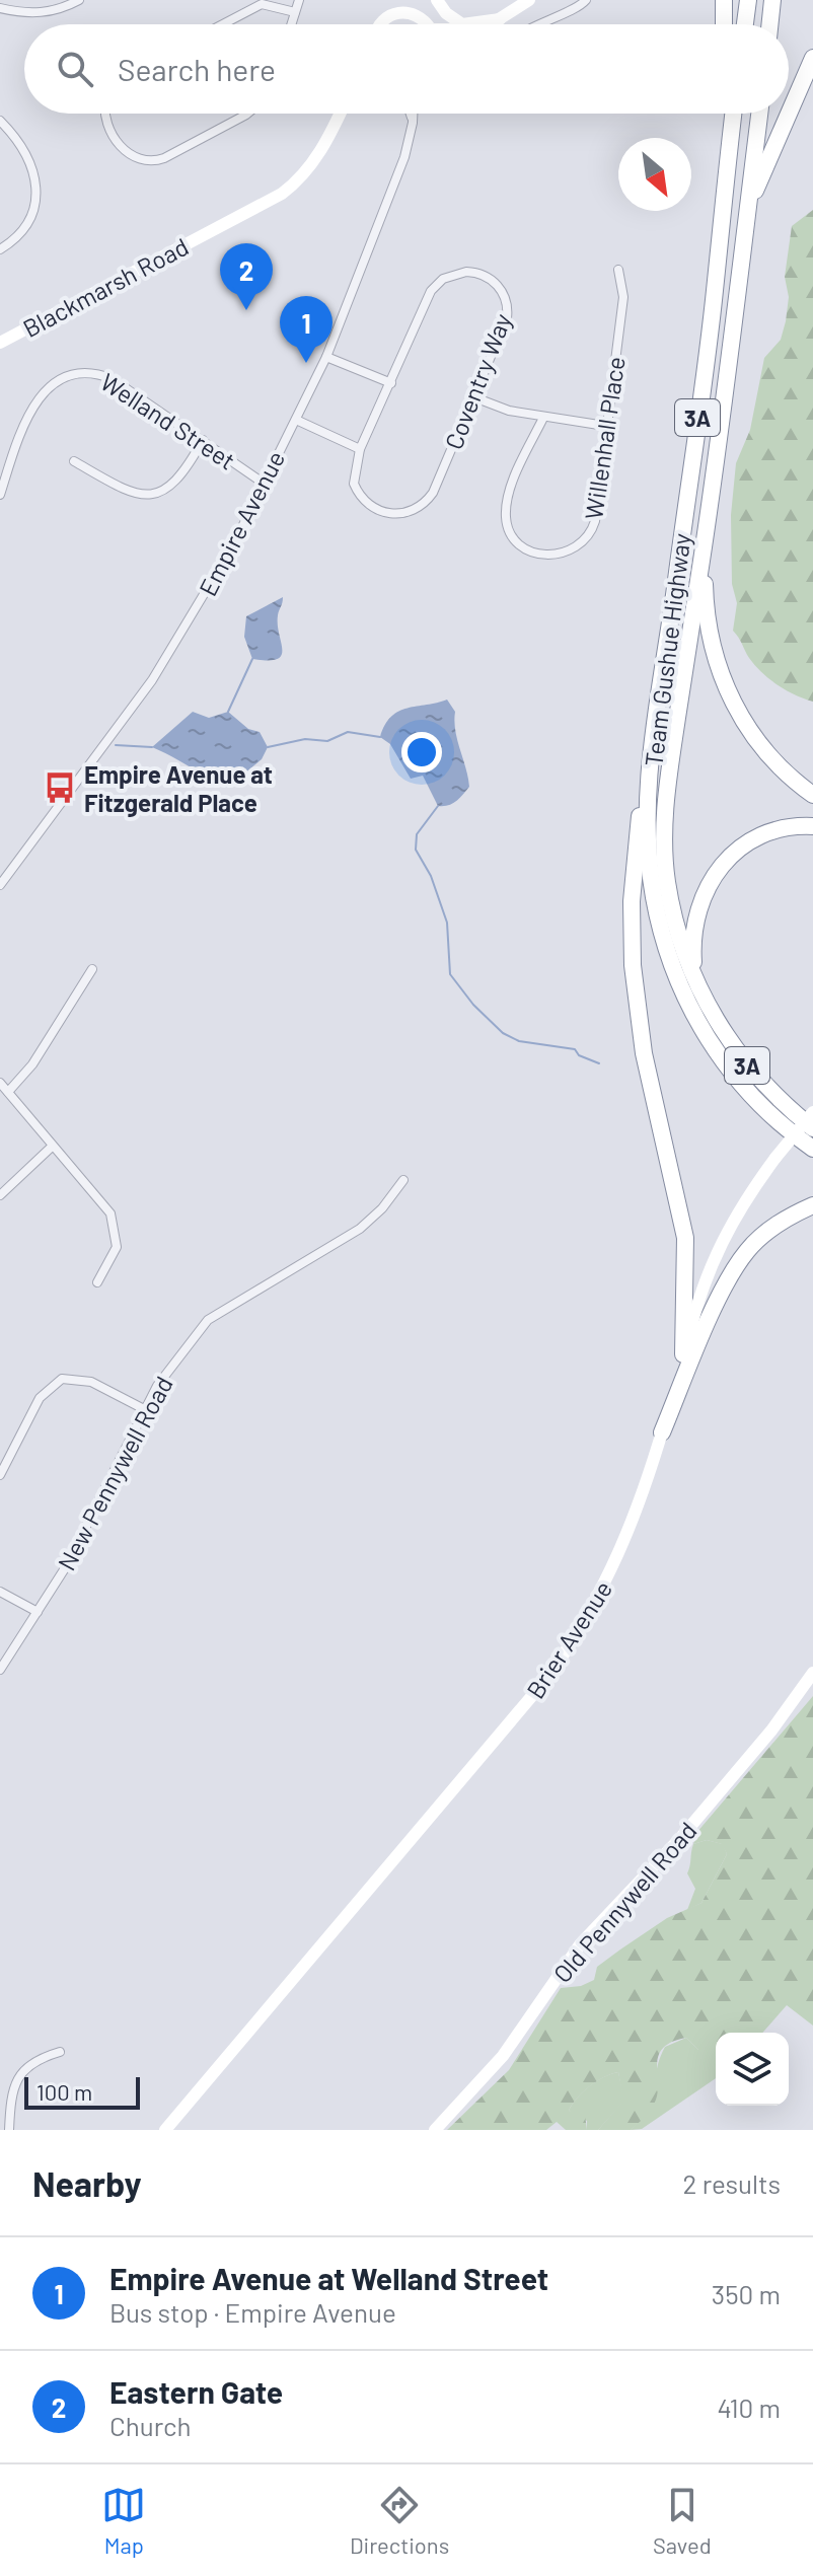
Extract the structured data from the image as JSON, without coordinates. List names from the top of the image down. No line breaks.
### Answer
{"streets":{"highway":["3A","Team Gushue Highway"],"main road":["Blackmarsh Road","Brier Avenue","Old Pennywell Road"],"street":["Coventry Way","Welland Street","Willenhall Place","Empire Avenue","New Pennywell Road"]},"crossings":[["Welland Street","Empire Avenue"]],"places":{"bus stop":["Empire Avenue at Fitzgerald Place"]},"scale_bar":"100 m","north":"bottom right","page":{"search":"Search here","pins":["2","1"],"scale":"100 m","heading":["Nearby","2 results"],"list":[{"mark":"1","name":"Empire Avenue at Welland Street","note":"Bus stop · Empire Avenue","value":"350 m"},{"mark":"2","name":"Eastern Gate","note":"Church","value":"410 m"}],"nav":["Map","Directions","Saved"]}}
